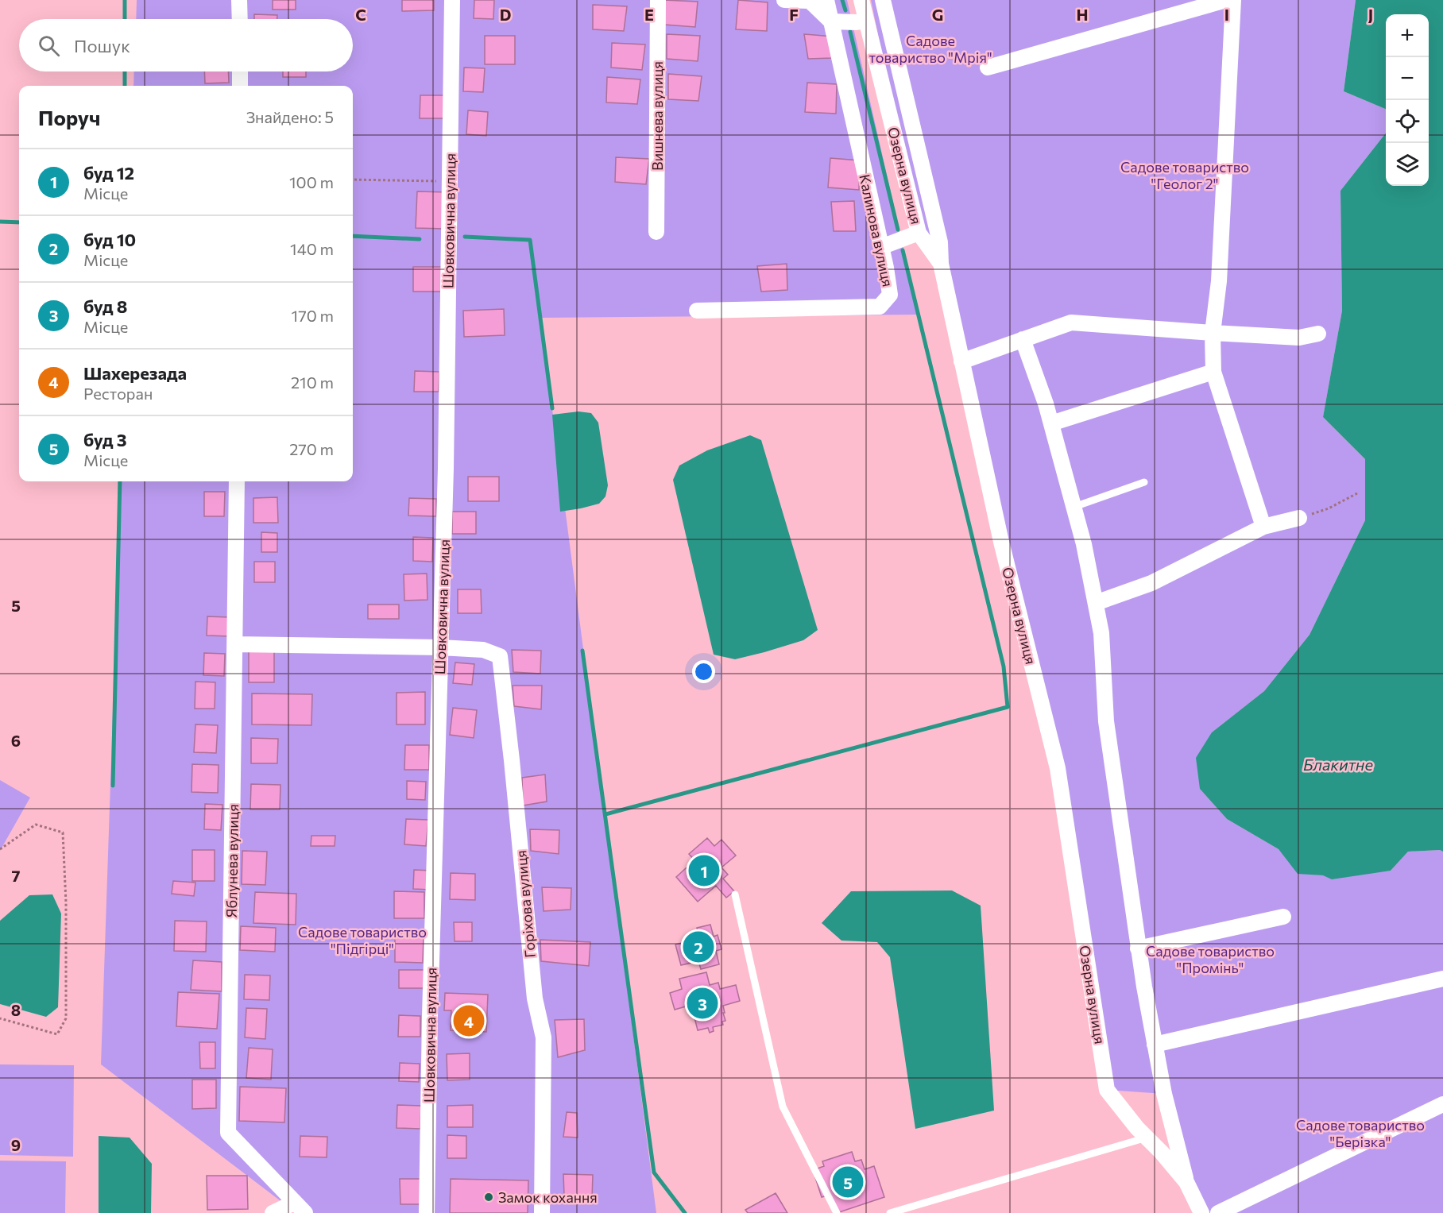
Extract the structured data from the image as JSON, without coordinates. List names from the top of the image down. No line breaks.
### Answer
{"streets":{"street":["Вишнева вулиця","Озерна вулиця","Шовковична вулиця","Калинова вулиця","Яблунева вулиця","Горіхова вулиця"]},"crossings":[["Шовковична вулиця","Горіхова вулиця"]],"water":["Блакитне"],"parks":["Садове товариство \"Мрія\"","Садове товариство \"Геолог 2\"","Садове товариство \"Підгірці\"","Садове товариство \"Промінь\"","Садове товариство \"Берізка\""],"places":["Замок кохання"],"page":{"map_buttons":["+","−"],"search":"Пошук","heading":["Поруч","Знайдено: 5"],"list":[{"mark":"1","name":"буд 12","note":"Місце","value":"100 m"},{"mark":"2","name":"буд 10","note":"Місце","value":"140 m"},{"mark":"3","name":"буд 8","note":"Місце","value":"170 m"},{"mark":"4","name":"Шахерезада","note":"Ресторан","value":"210 m"},{"mark":"5","name":"буд 3","note":"Місце","value":"270 m"}],"pins":["1","2","3","4","5"]},"grid":{"columns":["C","D","E","F","G","H","I","J"],"rows":["5","6","7","8","9"]}}
